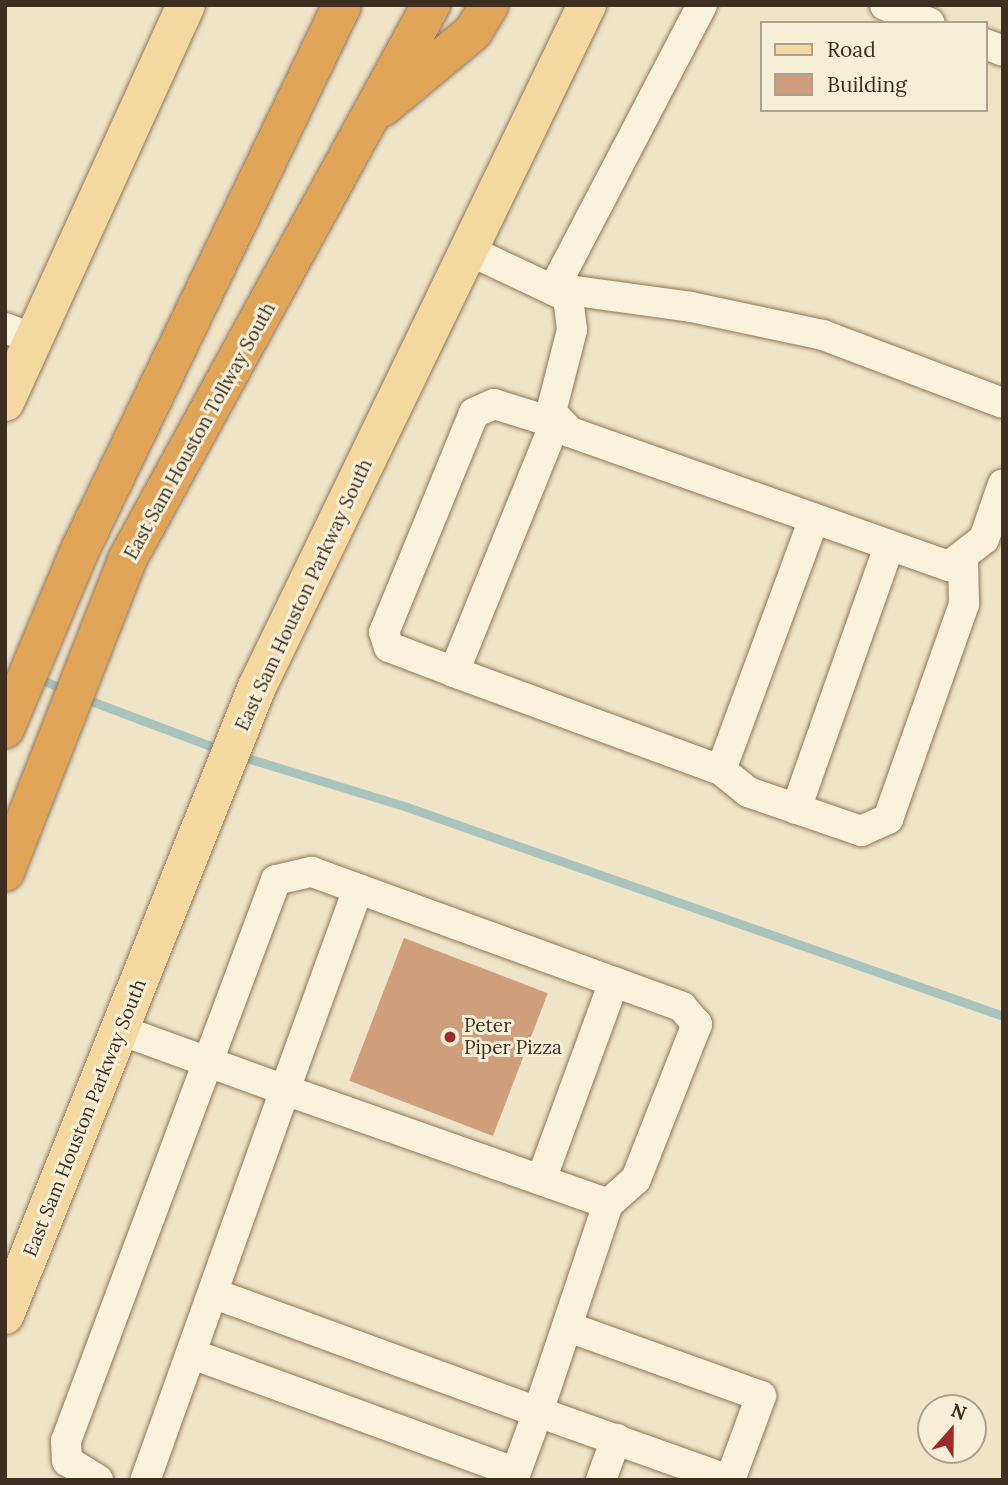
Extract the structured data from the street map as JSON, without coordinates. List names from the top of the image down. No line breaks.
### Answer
{"streets":{"highway":["East Sam Houston Tollway South"],"main road":["East Sam Houston Parkway South"]},"places":["Peter Piper Pizza"],"legend":["Road","Building"],"north":"top"}
